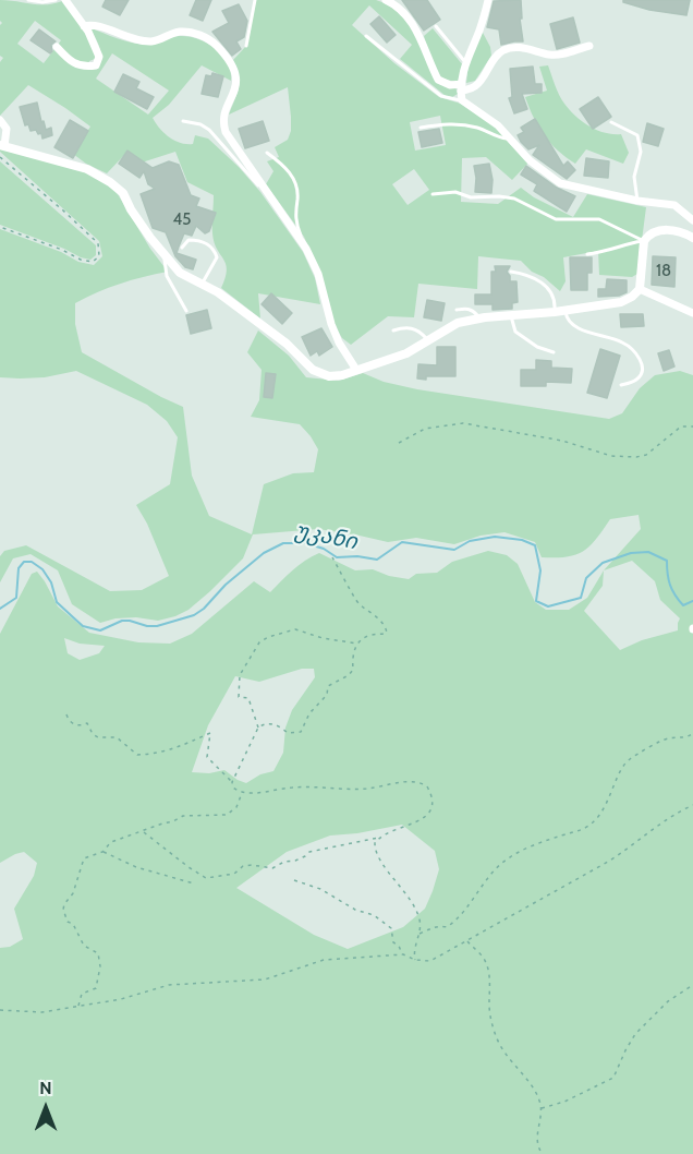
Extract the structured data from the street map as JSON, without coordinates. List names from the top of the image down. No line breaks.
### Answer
{"water":["უკანი"],"house_numbers":["45","18"],"north":"top"}
